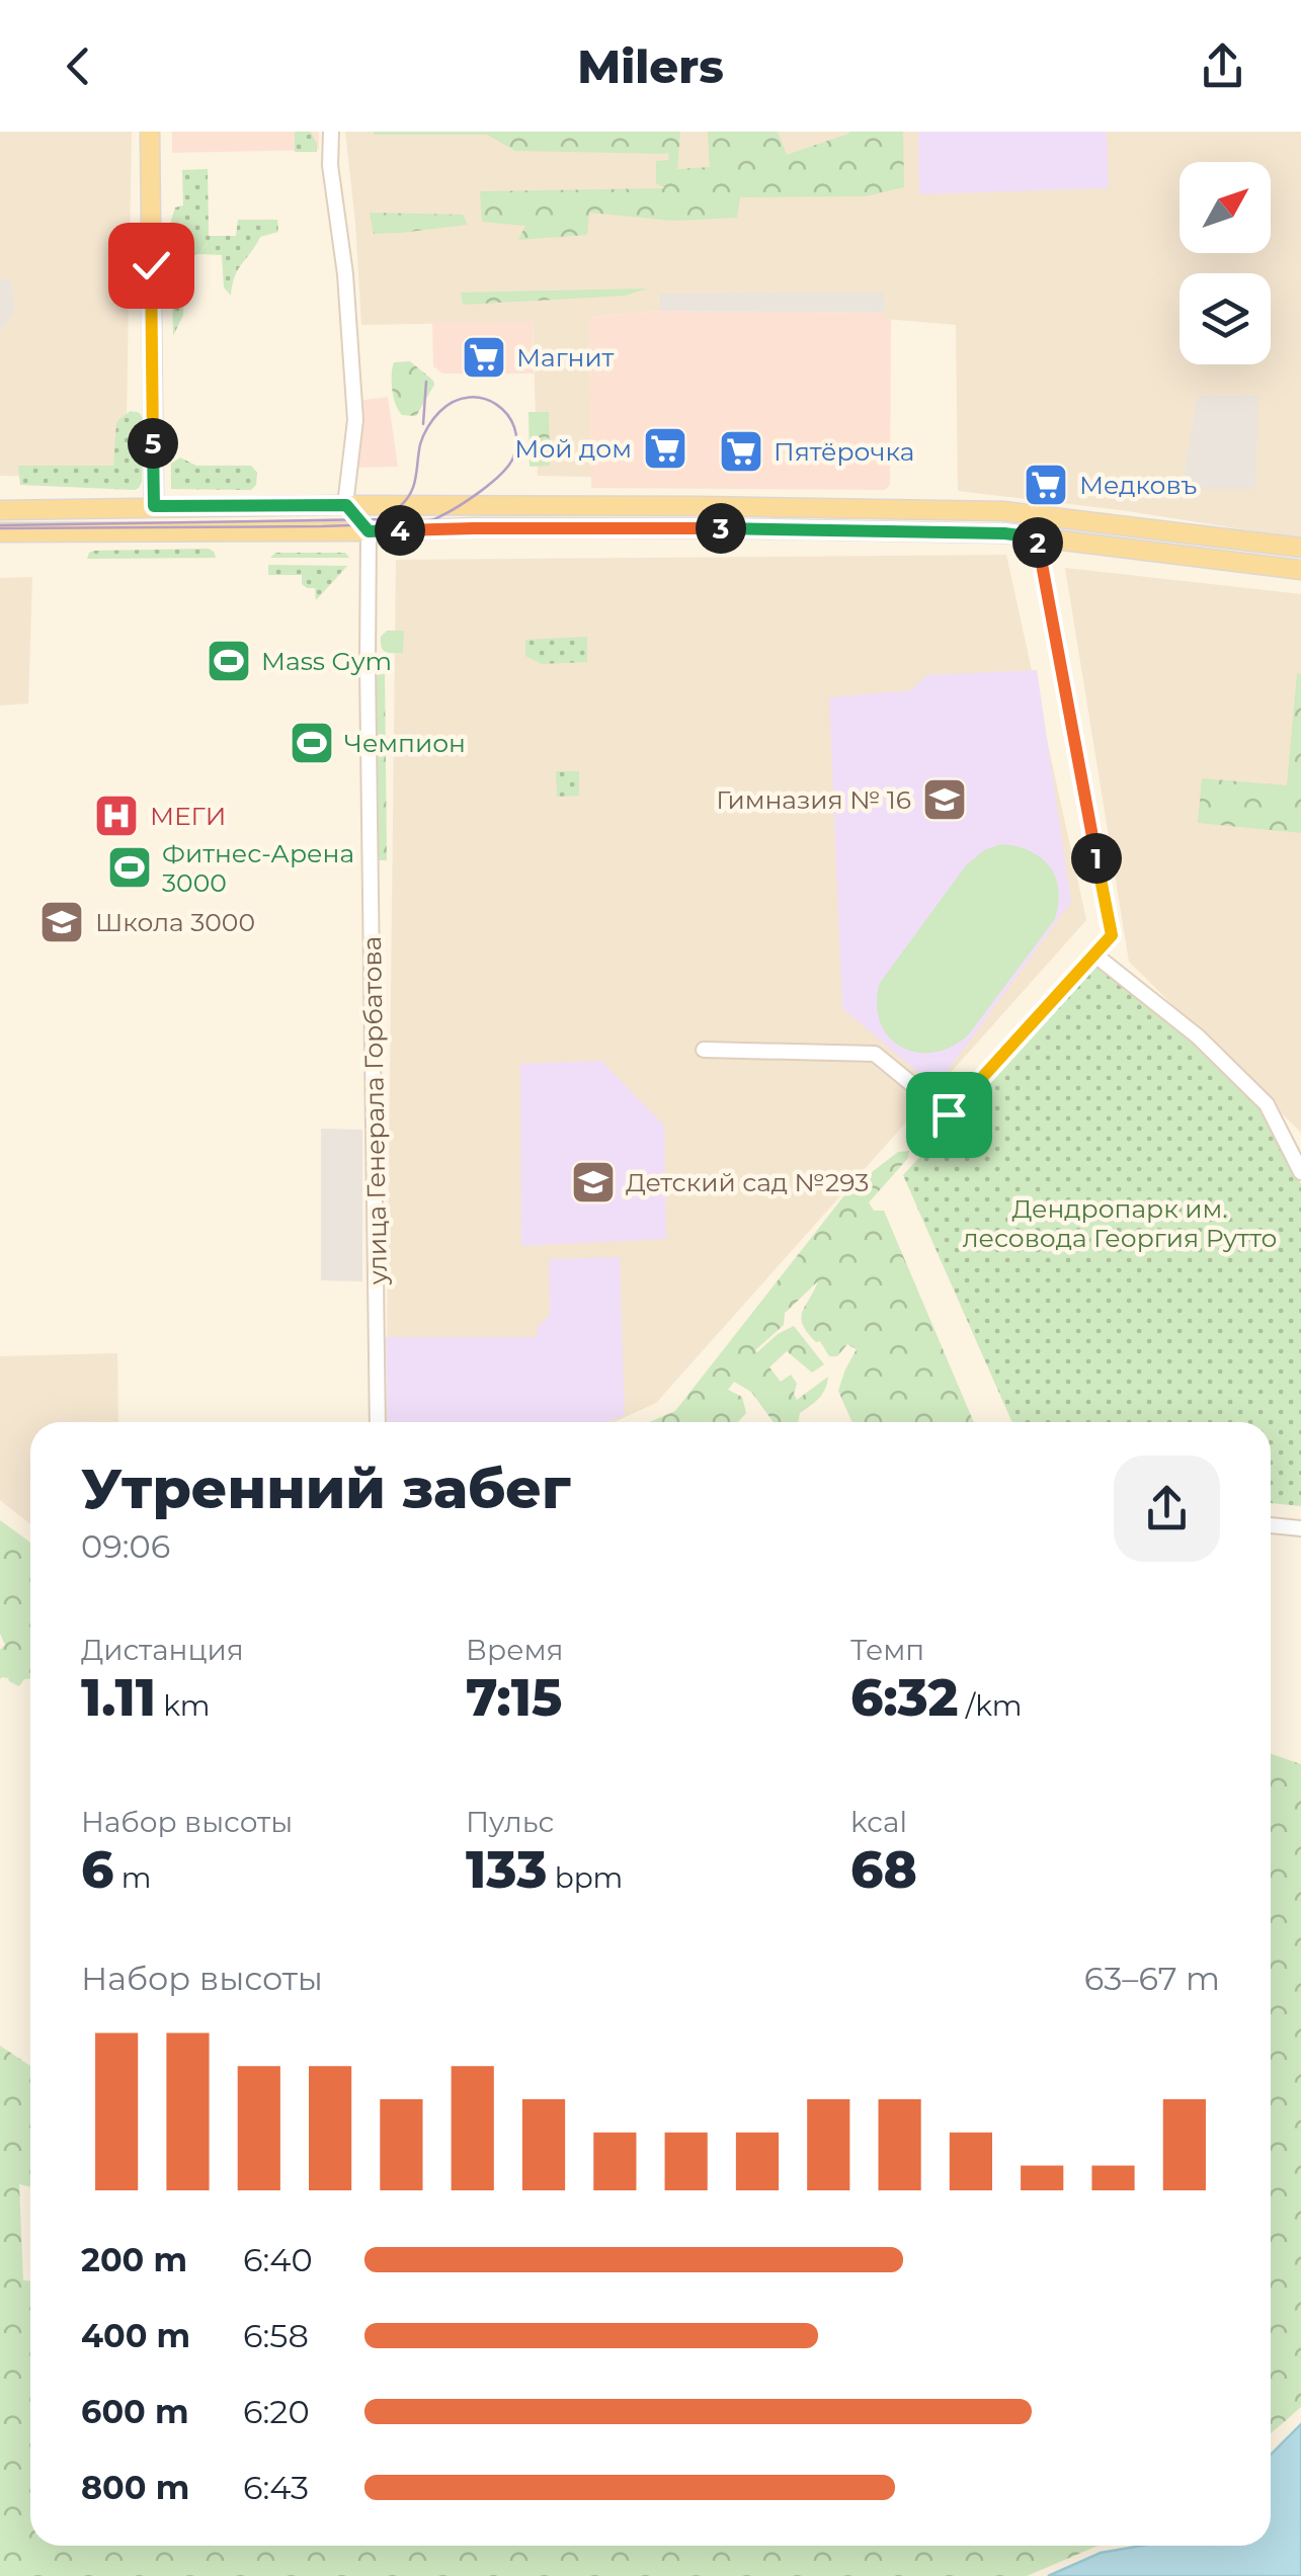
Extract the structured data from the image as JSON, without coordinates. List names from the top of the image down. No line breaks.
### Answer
{"streets":{"street":["улица Генерала Горбатова"]},"parks":["Дендропарк им. лесовода Георгия Рутто"],"places":{"supermarket":["Магнит","Мой дом","Пятёрочка","Медковъ"],"sports":["Mass Gym","Чемпион","Фитнес-Арена 3000"],"school or university":["Гимназия № 16","Школа 3000","Детский сад №293"],"hospital":["МЕГИ"]},"north":"top right","page":{"header":"Milers","pins":["5","3","4","2","1"],"heading":["Утренний забег","09:06"],"stats":[["Дистанция","1.11 km"],["Время","7:15"],["Темп","6:32 /km"],["Набор высоты","6 m"],["Пульс","133 bpm"],["kcal","68"]],"chart":["Набор высоты","63–67 m"],"list":[{"name":"200 m","note":"6:40"},{"name":"400 m","note":"6:58"},{"name":"600 m","note":"6:20"},{"name":"800 m","note":"6:43"}]}}
